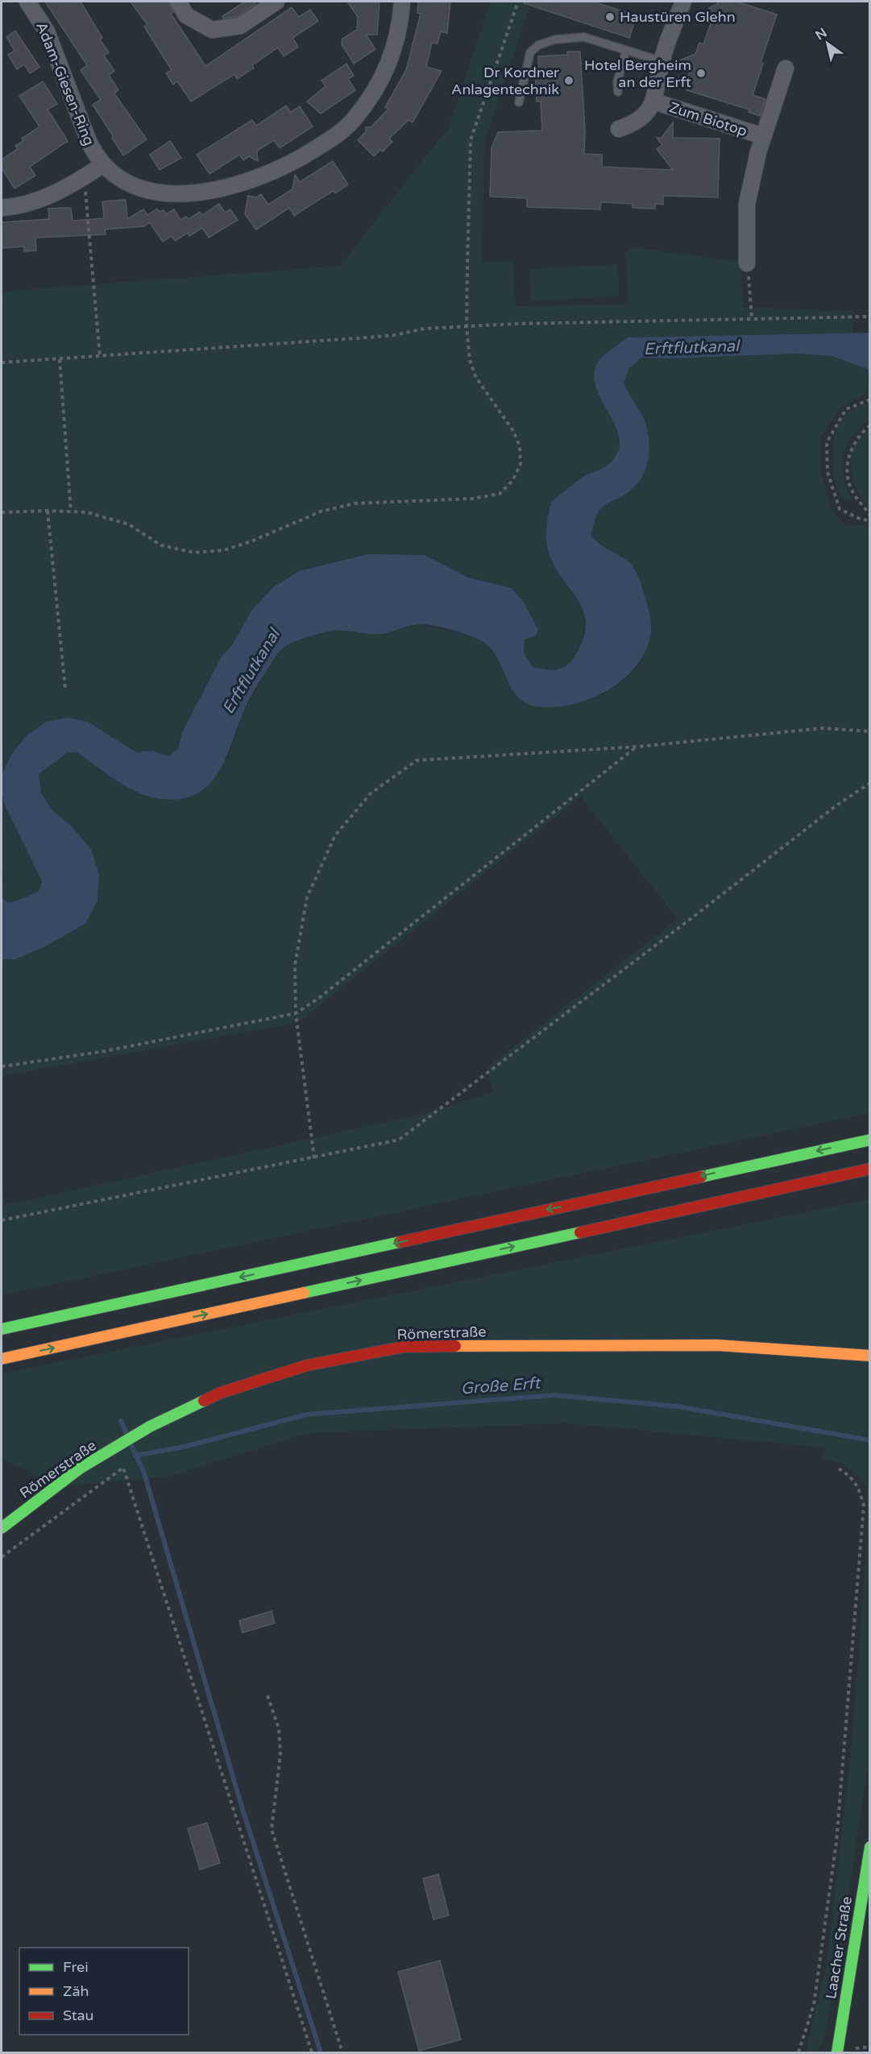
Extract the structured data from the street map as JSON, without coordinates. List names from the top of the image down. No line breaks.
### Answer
{"streets":{"main road":["Römerstraße","Laacher Straße"],"street":["Adam-Giesen-Ring","Zum Biotop"]},"water":["Erftflutkanal","Große Erft"],"places":["Haustüren Glehn","Hotel Bergheim an der Erft","Dr Kordner Anlagentechnik"],"legend":["Frei","Zäh","Stau"],"north":"top left"}
